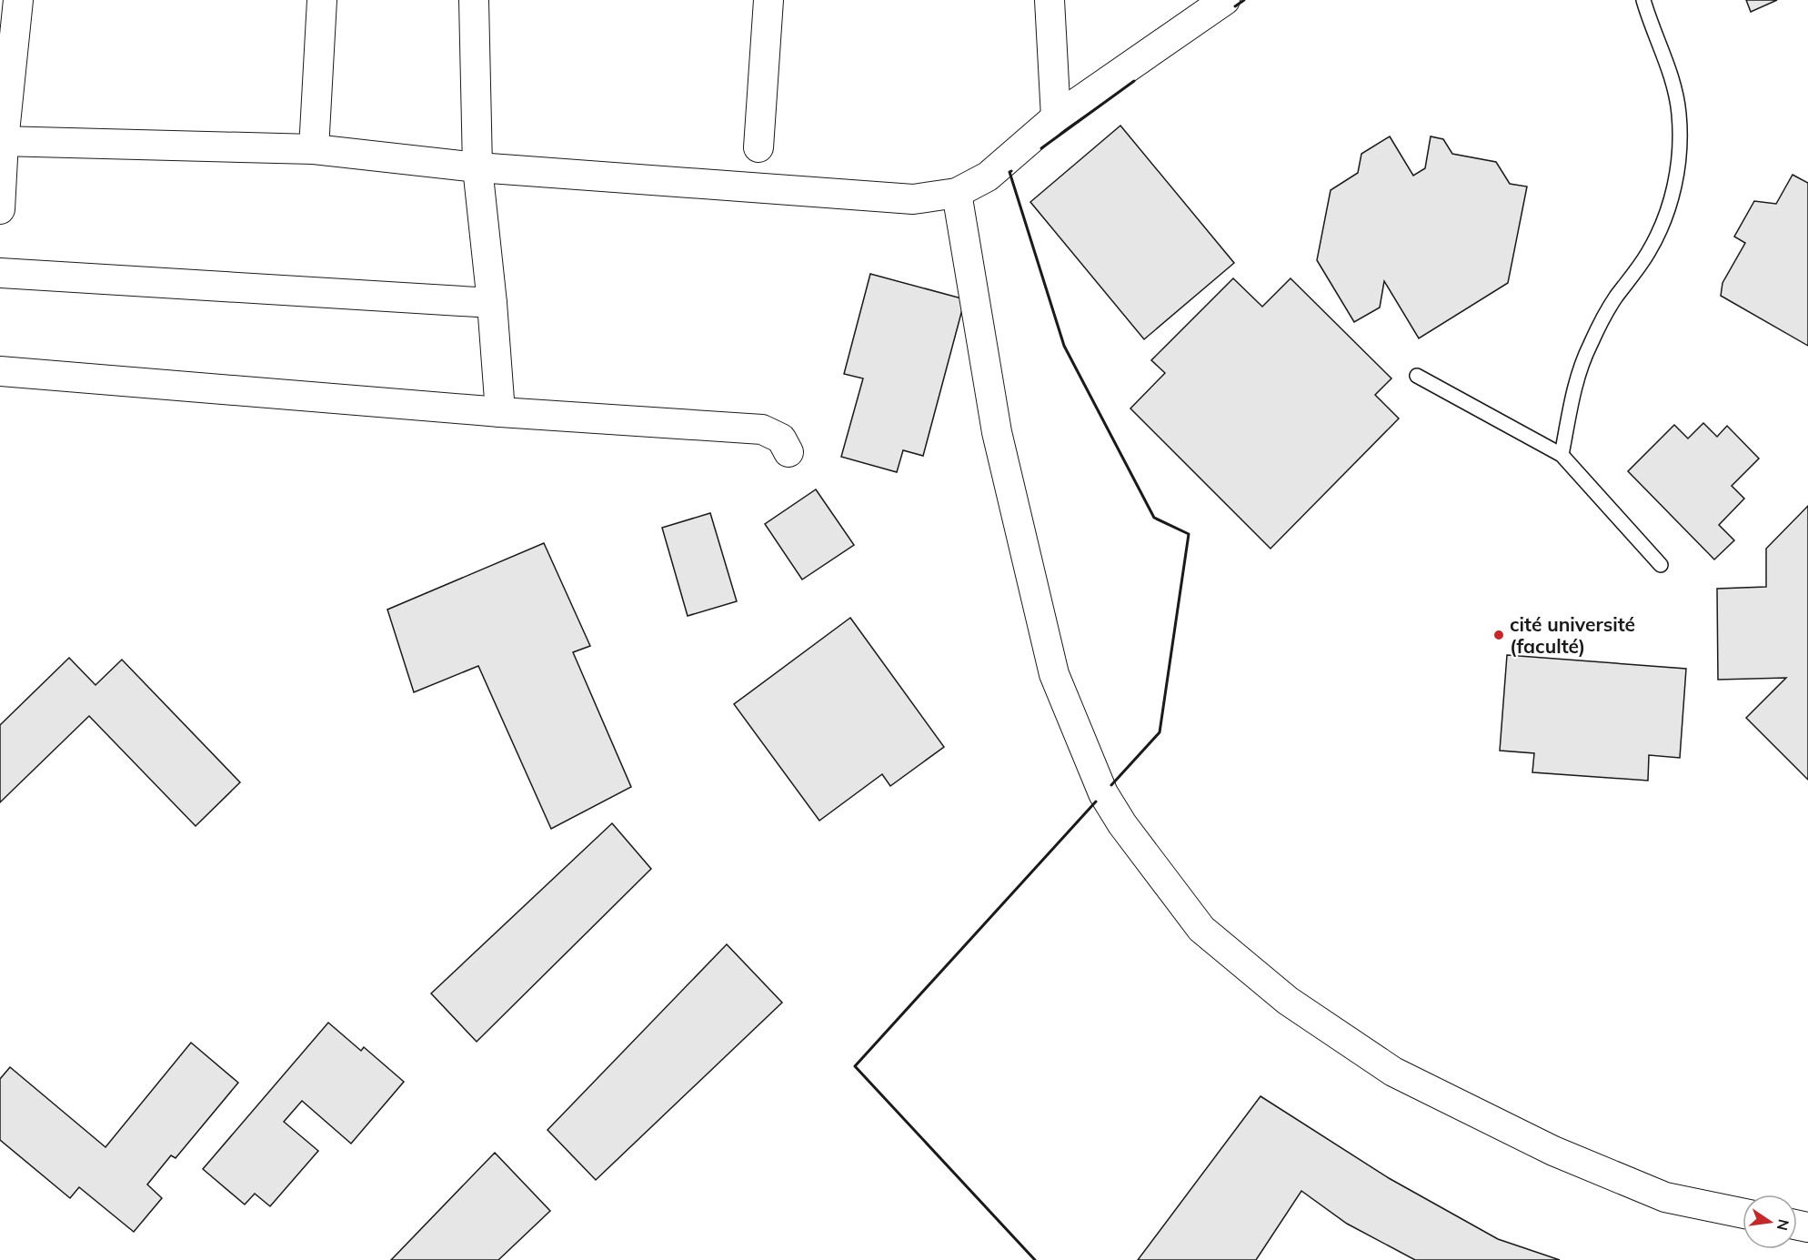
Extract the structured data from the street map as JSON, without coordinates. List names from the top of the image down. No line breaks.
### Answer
{"places":["cité université (faculté)"],"north":"right"}
